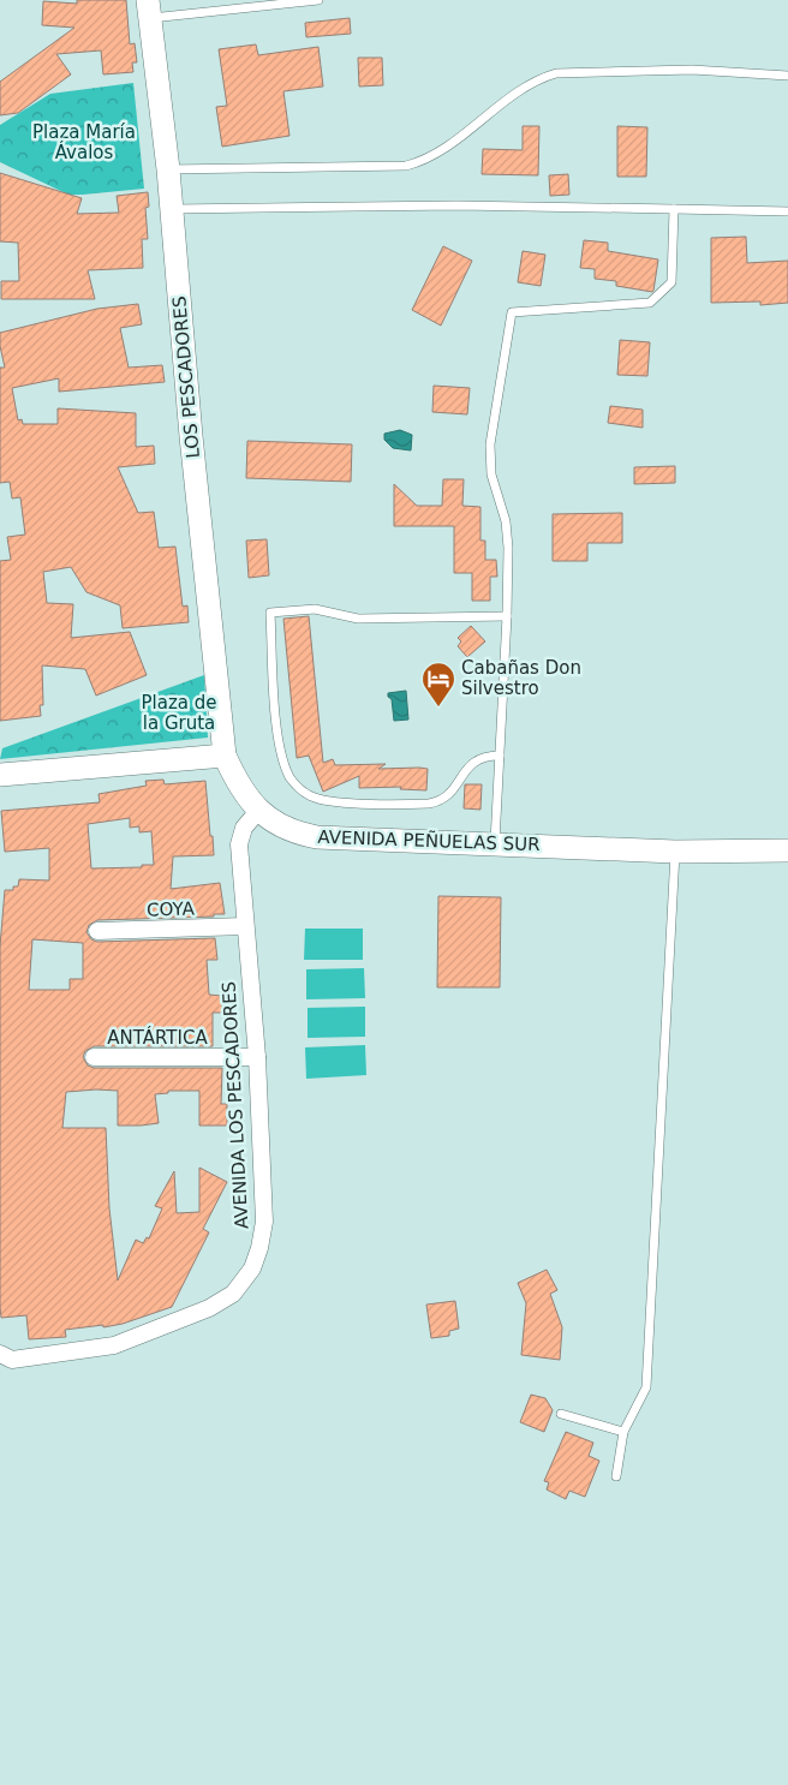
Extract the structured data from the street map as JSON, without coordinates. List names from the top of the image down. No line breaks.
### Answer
{"streets":{"street":["LOS PESCADORES","AVENIDA PEÑUELAS SUR","COYA","ANTÁRTICA","AVENIDA LOS PESCADORES"]},"crossings":[["LOS PESCADORES","AVENIDA PEÑUELAS SUR"],["AVENIDA PEÑUELAS SUR","AVENIDA LOS PESCADORES"],["COYA","AVENIDA LOS PESCADORES"],["ANTÁRTICA","AVENIDA LOS PESCADORES"]],"parks":["Plaza María Ávalos","Plaza de la Gruta"],"places":{"hotel":["Cabañas Don Silvestro"]}}
